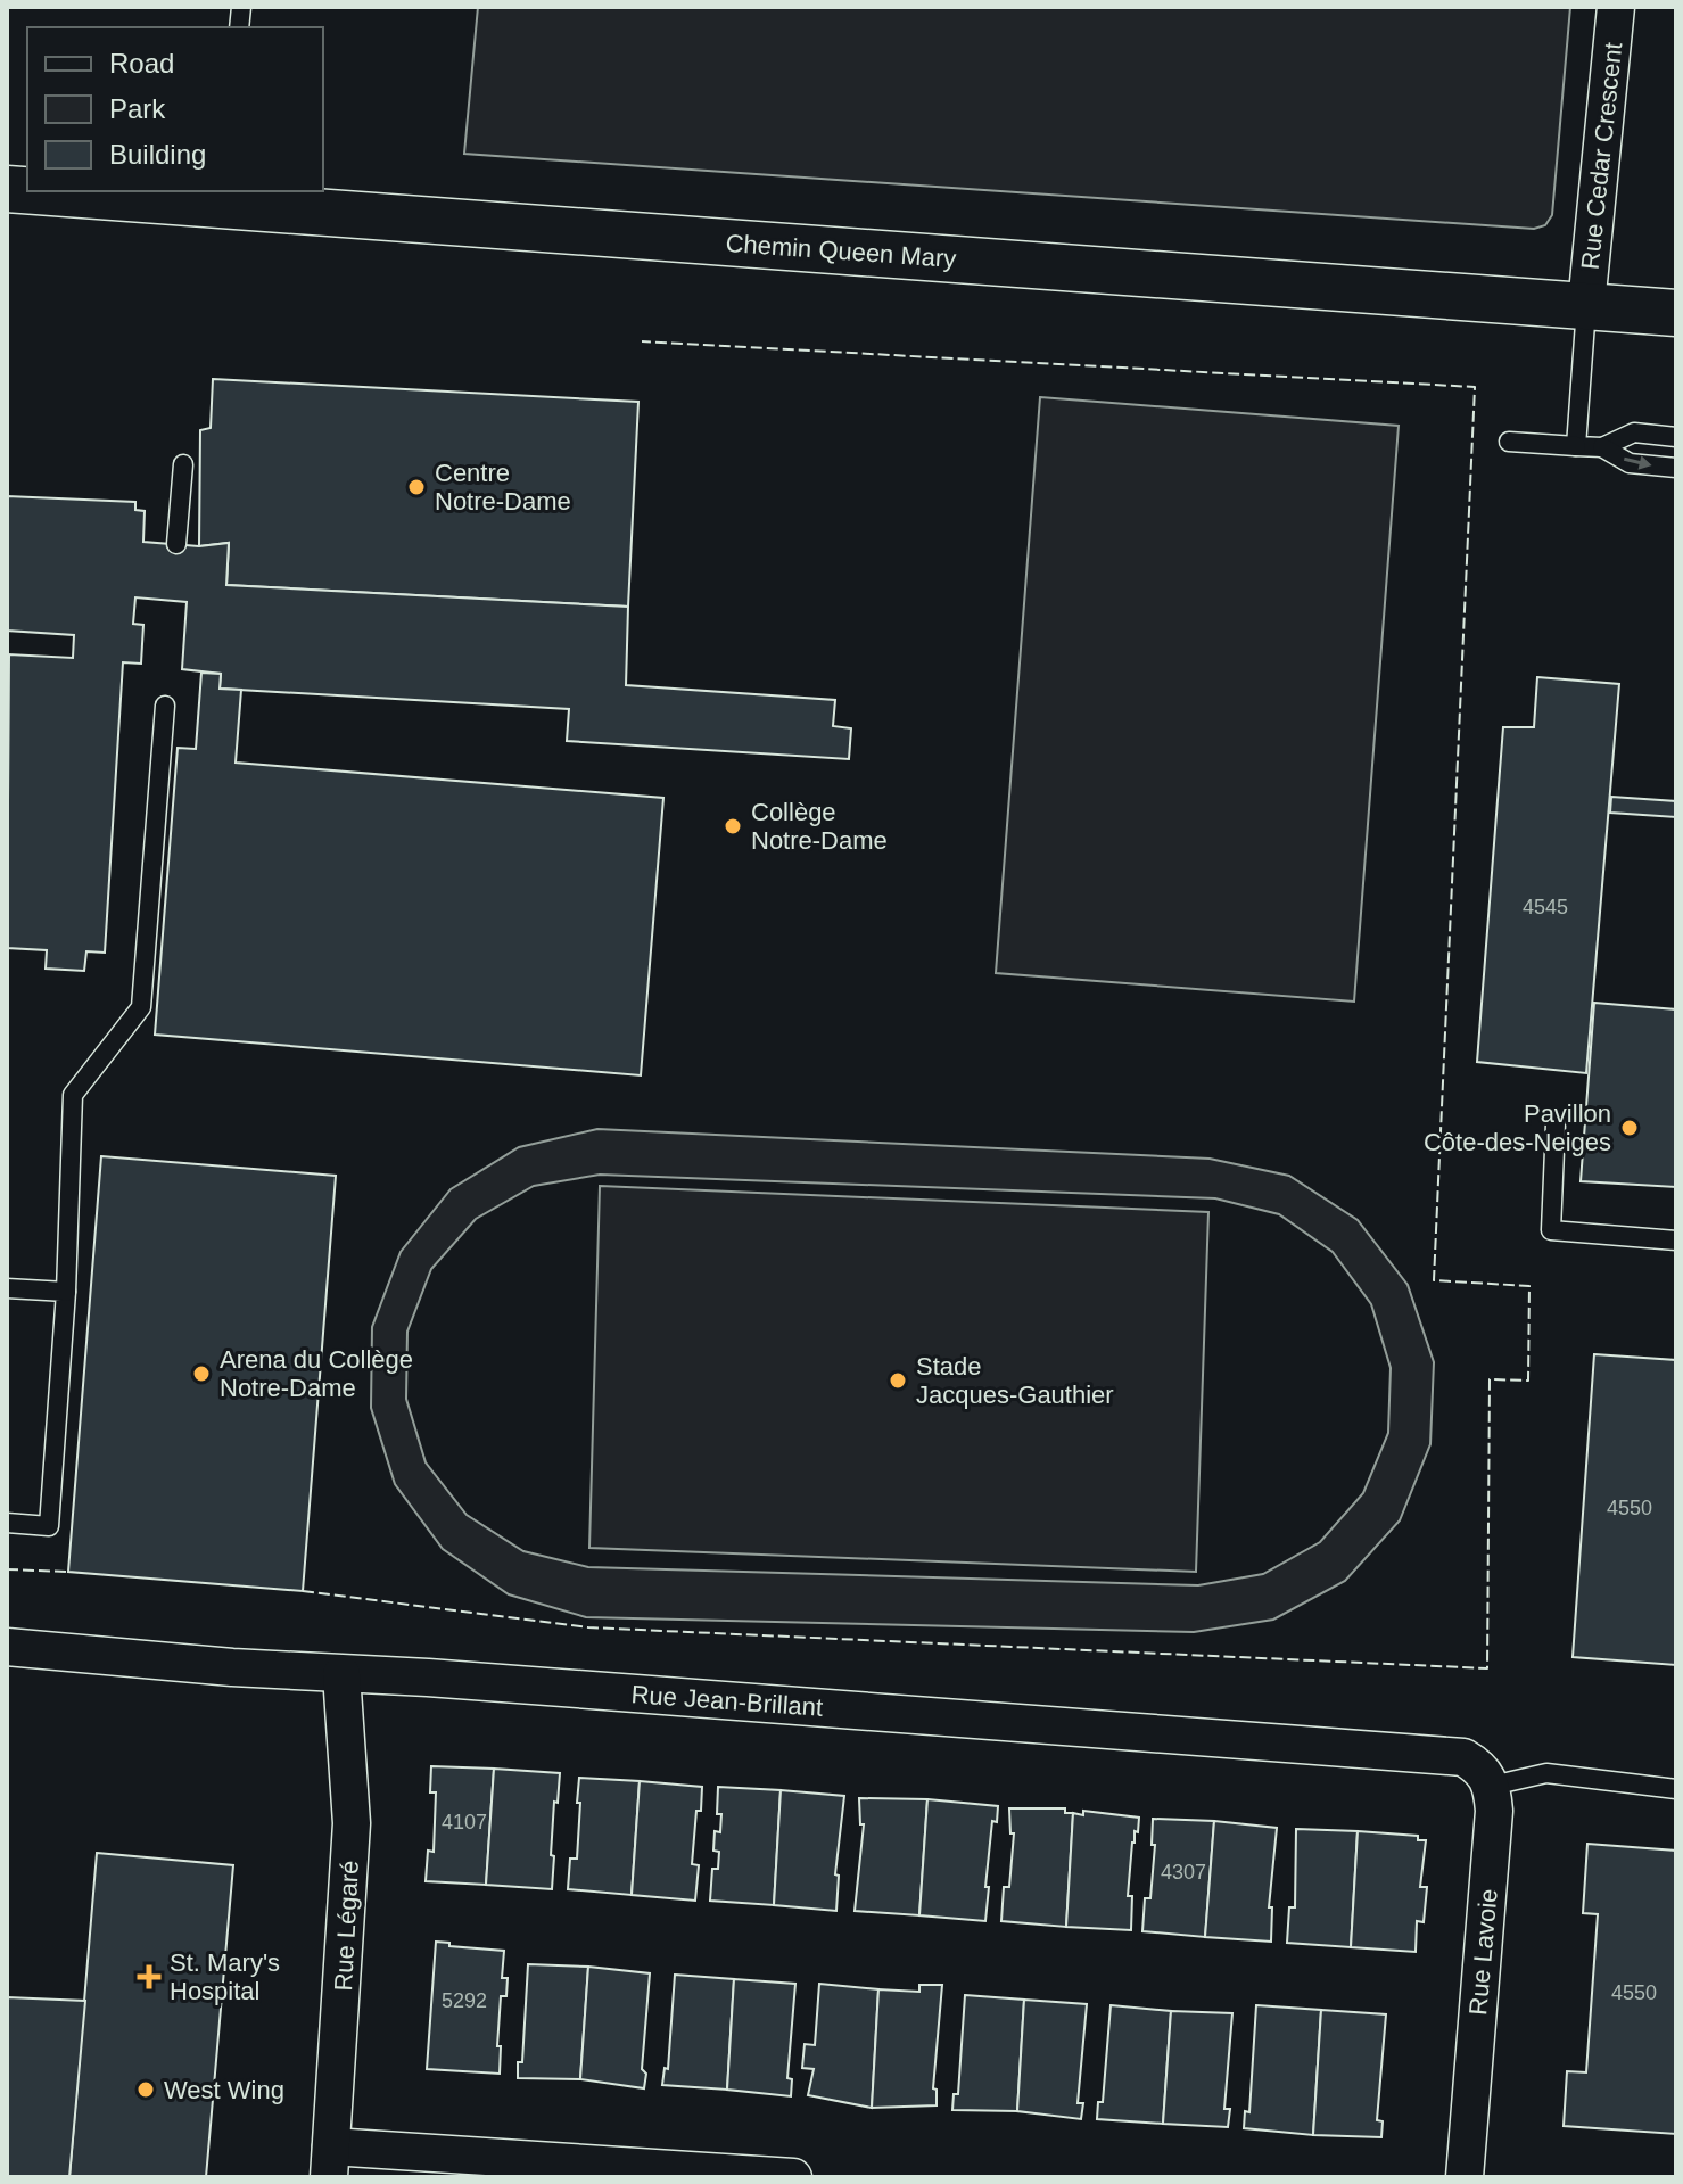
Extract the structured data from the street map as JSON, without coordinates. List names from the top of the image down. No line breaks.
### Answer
{"streets":{"street":["Rue Cedar Crescent","Chemin Queen Mary","Rue Jean-Brillant","Rue Légaré","Rue Lavoie"]},"crossings":[["Rue Cedar Crescent","Chemin Queen Mary"],["Rue Jean-Brillant","Rue Légaré"],["Rue Jean-Brillant","Rue Lavoie"]],"places":{"other":["Centre Notre-Dame","Collège Notre-Dame","Pavillon Côte-des-Neiges","Arena du Collège Notre-Dame","Stade Jacques-Gauthier","West Wing"],"health":["St. Mary's Hospital"]},"house_numbers":["4545","4550","4107","4307","4550","5292"],"legend":["Road","Park","Building"]}
